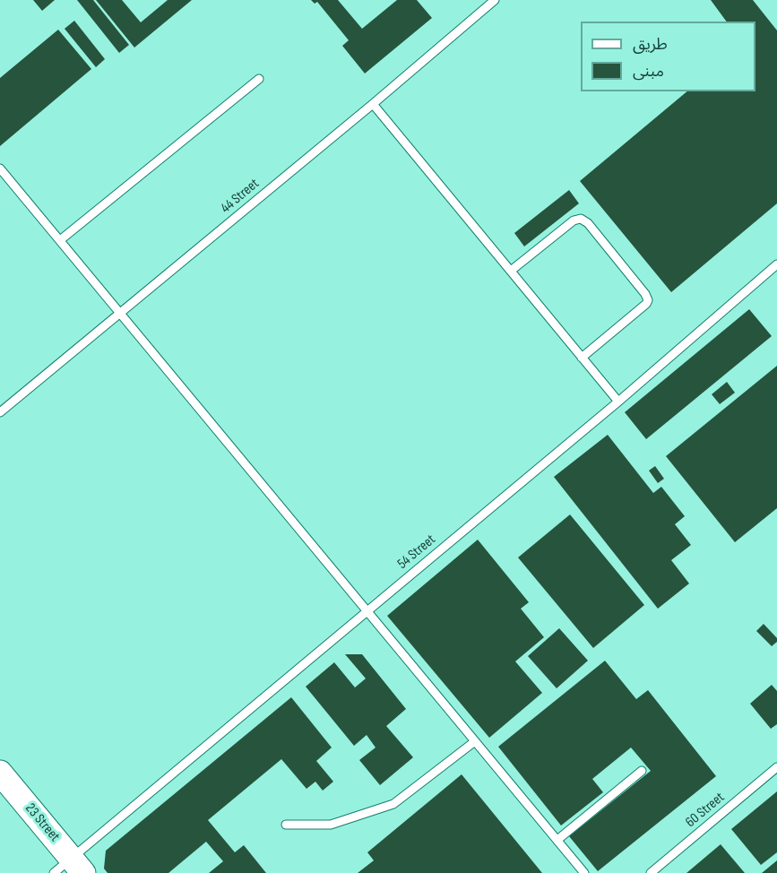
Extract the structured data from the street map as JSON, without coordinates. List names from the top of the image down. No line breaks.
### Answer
{"streets":{"street":["23 Street"],"lane":["44 Street","54 Street","60 Street"]},"crossings":[["54 Street","23 Street"]],"legend":["طريق","مبنى"]}
